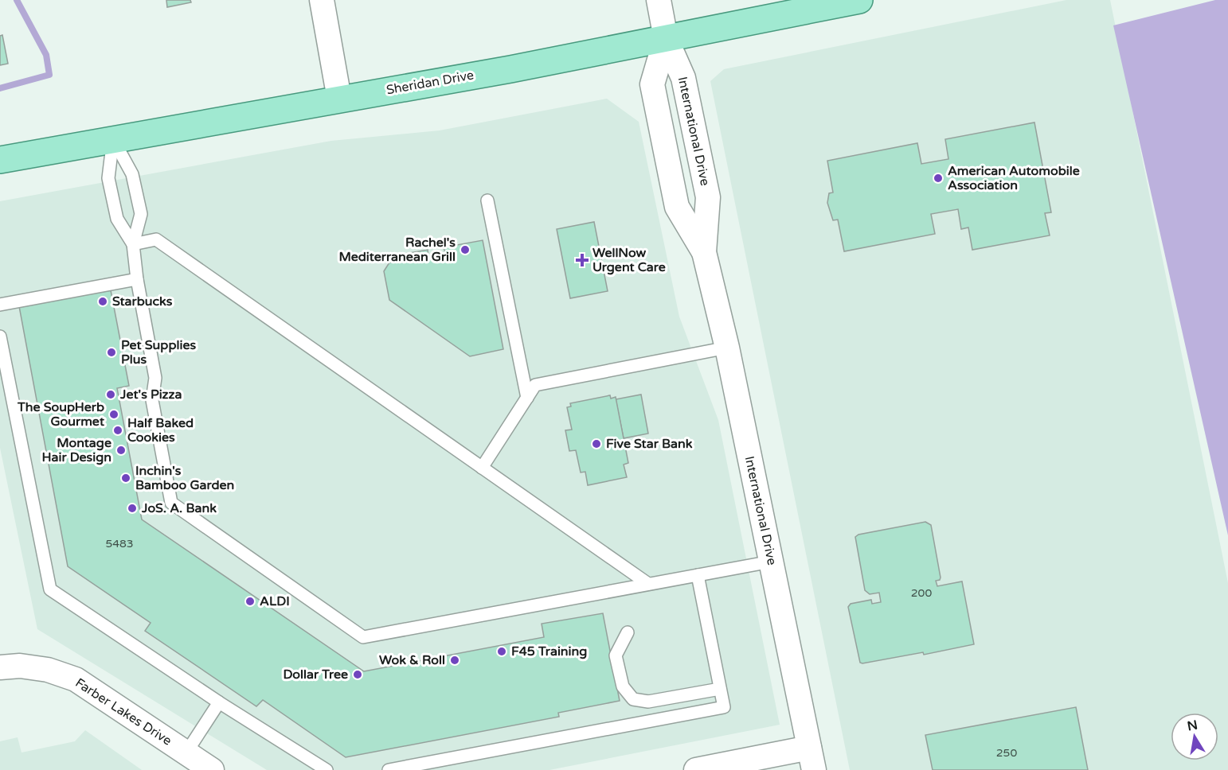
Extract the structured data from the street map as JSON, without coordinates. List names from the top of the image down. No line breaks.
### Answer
{"streets":{"main road":["Sheridan Drive"],"street":["International Drive","Farber Lakes Drive"]},"crossings":[["Sheridan Drive","International Drive"]],"places":{"other":["American Automobile Association","Rachel's Mediterranean Grill","Starbucks","Pet Supplies Plus","Jet's Pizza","The SoupHerb Gourmet","Half Baked Cookies","Five Star Bank","Montage Hair Design","Inchin's Bamboo Garden","JoS. A. Bank","ALDI","F45 Training","Wok & Roll","Dollar Tree"],"health":["WellNow Urgent Care"]},"house_numbers":["5483","200","250"],"north":"top"}
